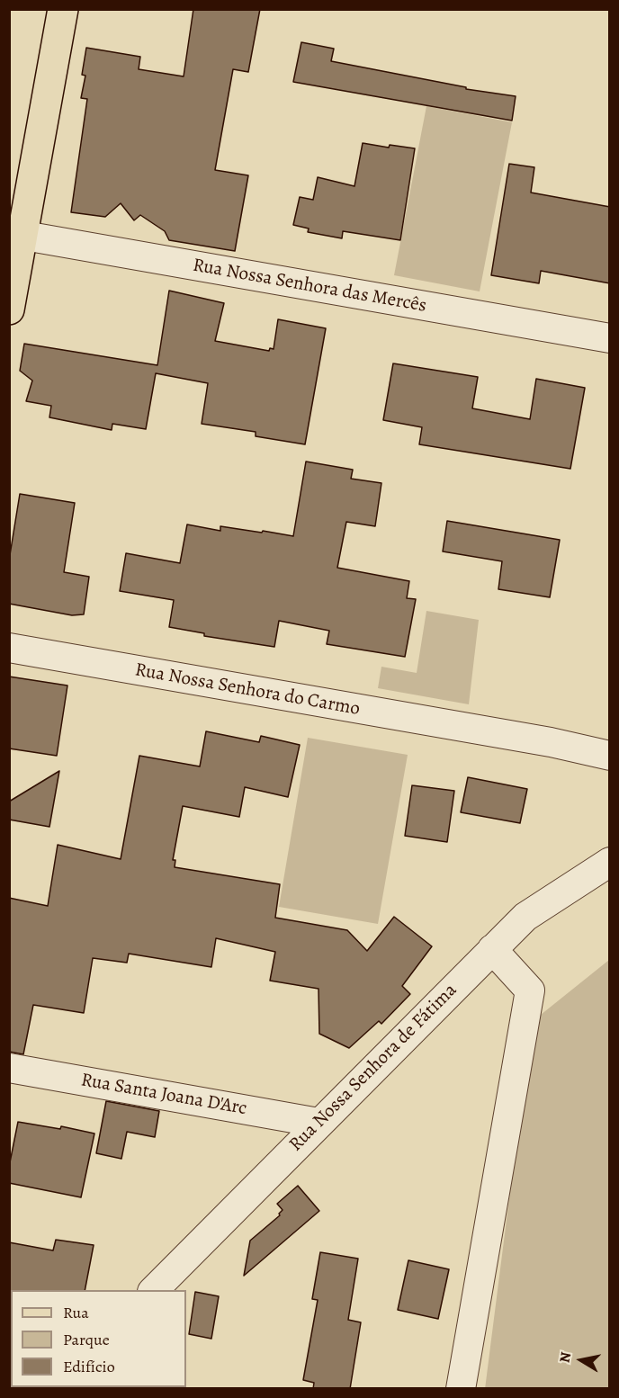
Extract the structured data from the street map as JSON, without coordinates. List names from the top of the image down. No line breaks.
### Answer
{"streets":{"street":["Rua Nossa Senhora das Mercês","Rua Nossa Senhora do Carmo","Rua Nossa Senhora de Fátima","Rua Santa Joana D'Arc"]},"crossings":[["Rua Nossa Senhora de Fátima","Rua Santa Joana D'Arc"]],"legend":["Rua","Parque","Edifício"],"north":"left"}
